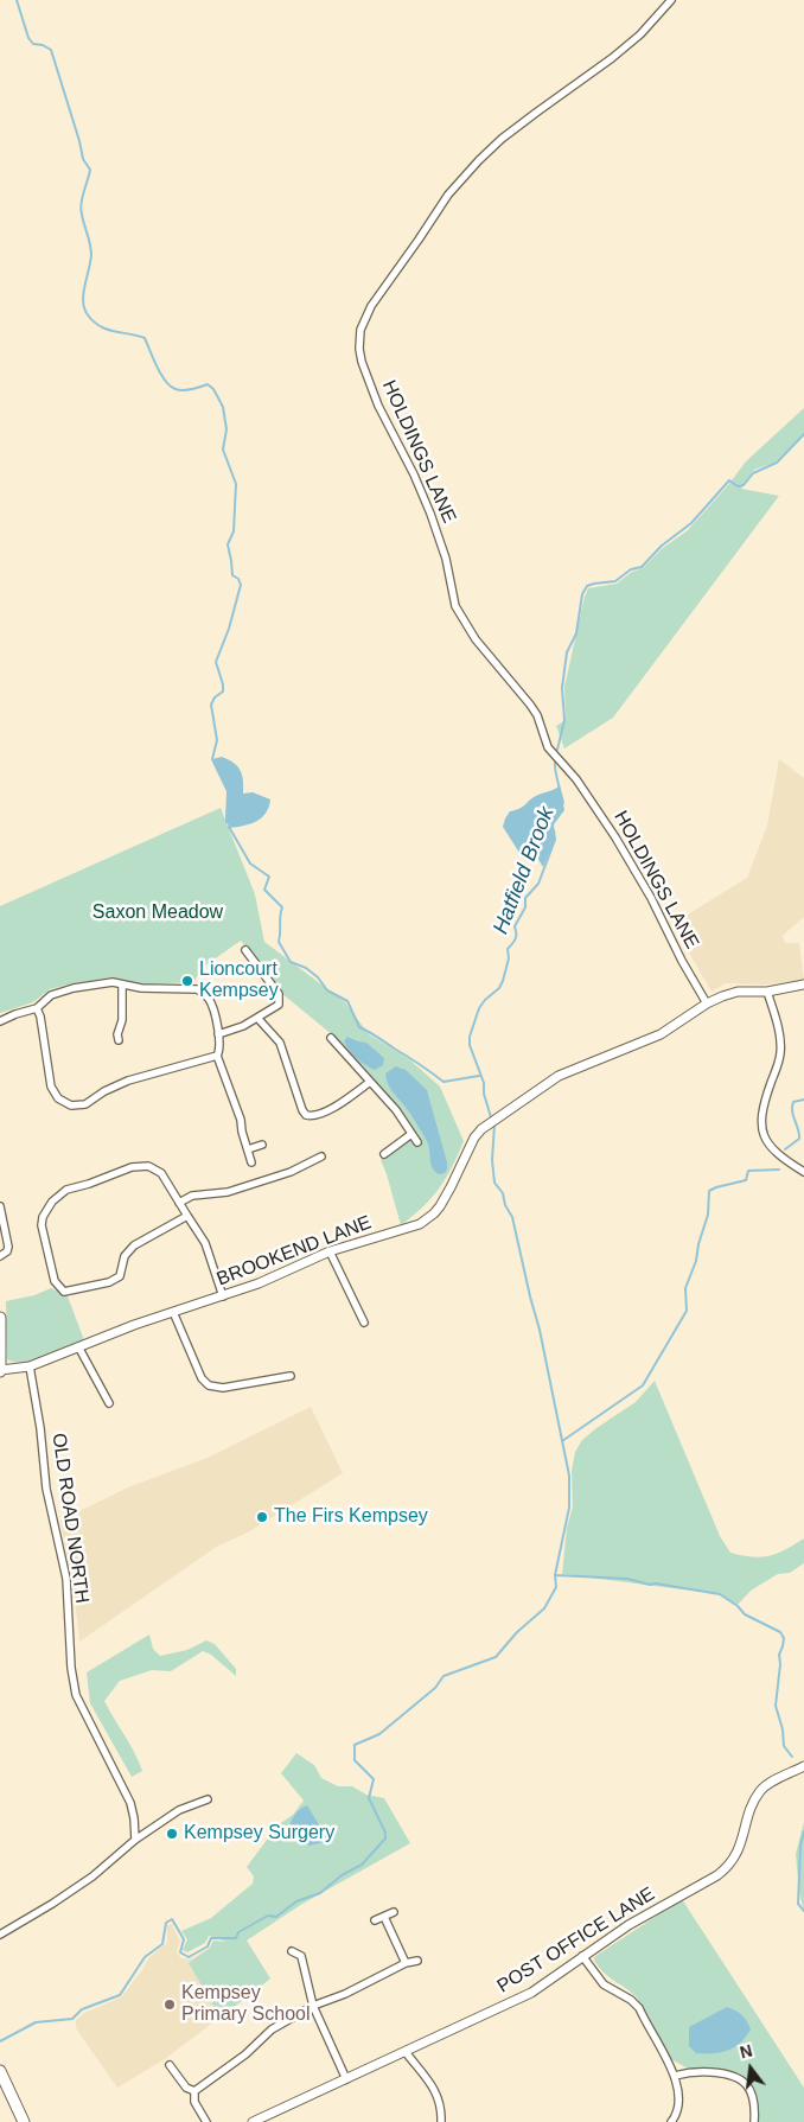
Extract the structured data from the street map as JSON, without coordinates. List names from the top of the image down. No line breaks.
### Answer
{"streets":{"street":["HOLDINGS LANE","BROOKEND LANE","OLD ROAD NORTH","POST OFFICE LANE"]},"crossings":[["HOLDINGS LANE","BROOKEND LANE"],["BROOKEND LANE","OLD ROAD NORTH"]],"water":["Hatfield Brook"],"parks":["Saxon Meadow"],"places":["Lioncourt Kempsey","The Firs Kempsey","Kempsey Surgery","Kempsey Primary School"],"north":"top"}
